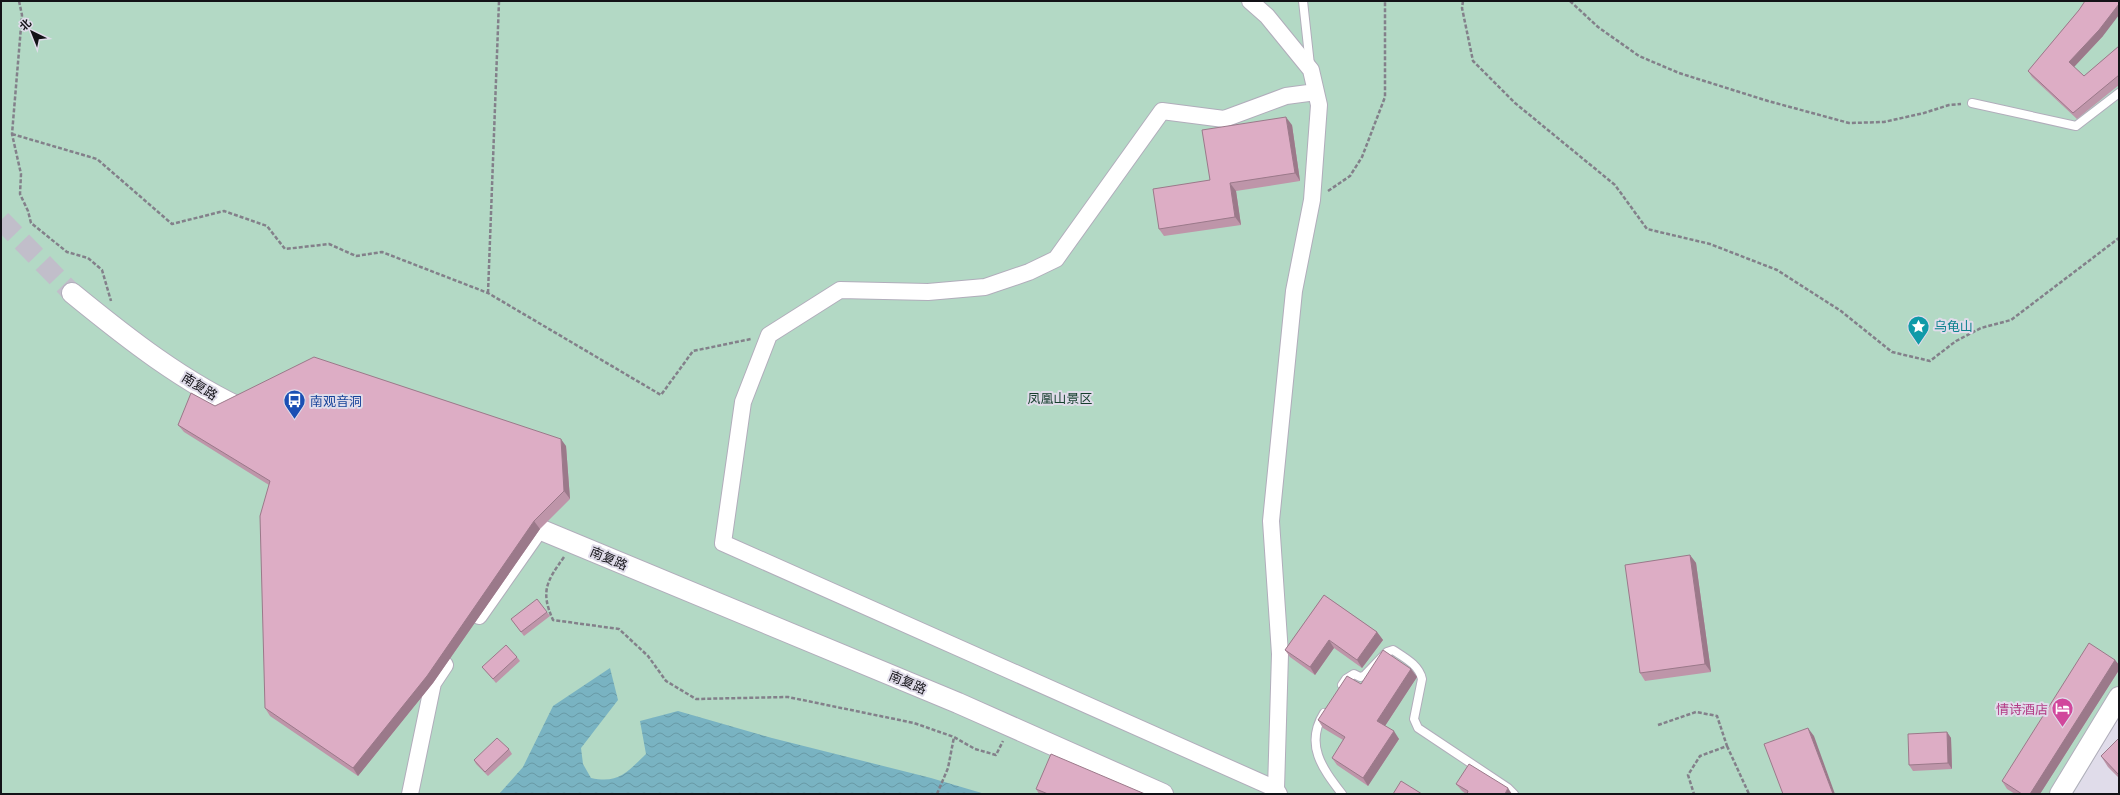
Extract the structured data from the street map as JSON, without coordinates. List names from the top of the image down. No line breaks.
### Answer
{"streets":{"street":["南复路"]},"parks":["凤凰山景区"],"places":{"place":["乌龟山"],"bus stop":["南观音洞"],"hotel":["情诗酒店"]},"north":"top left"}
